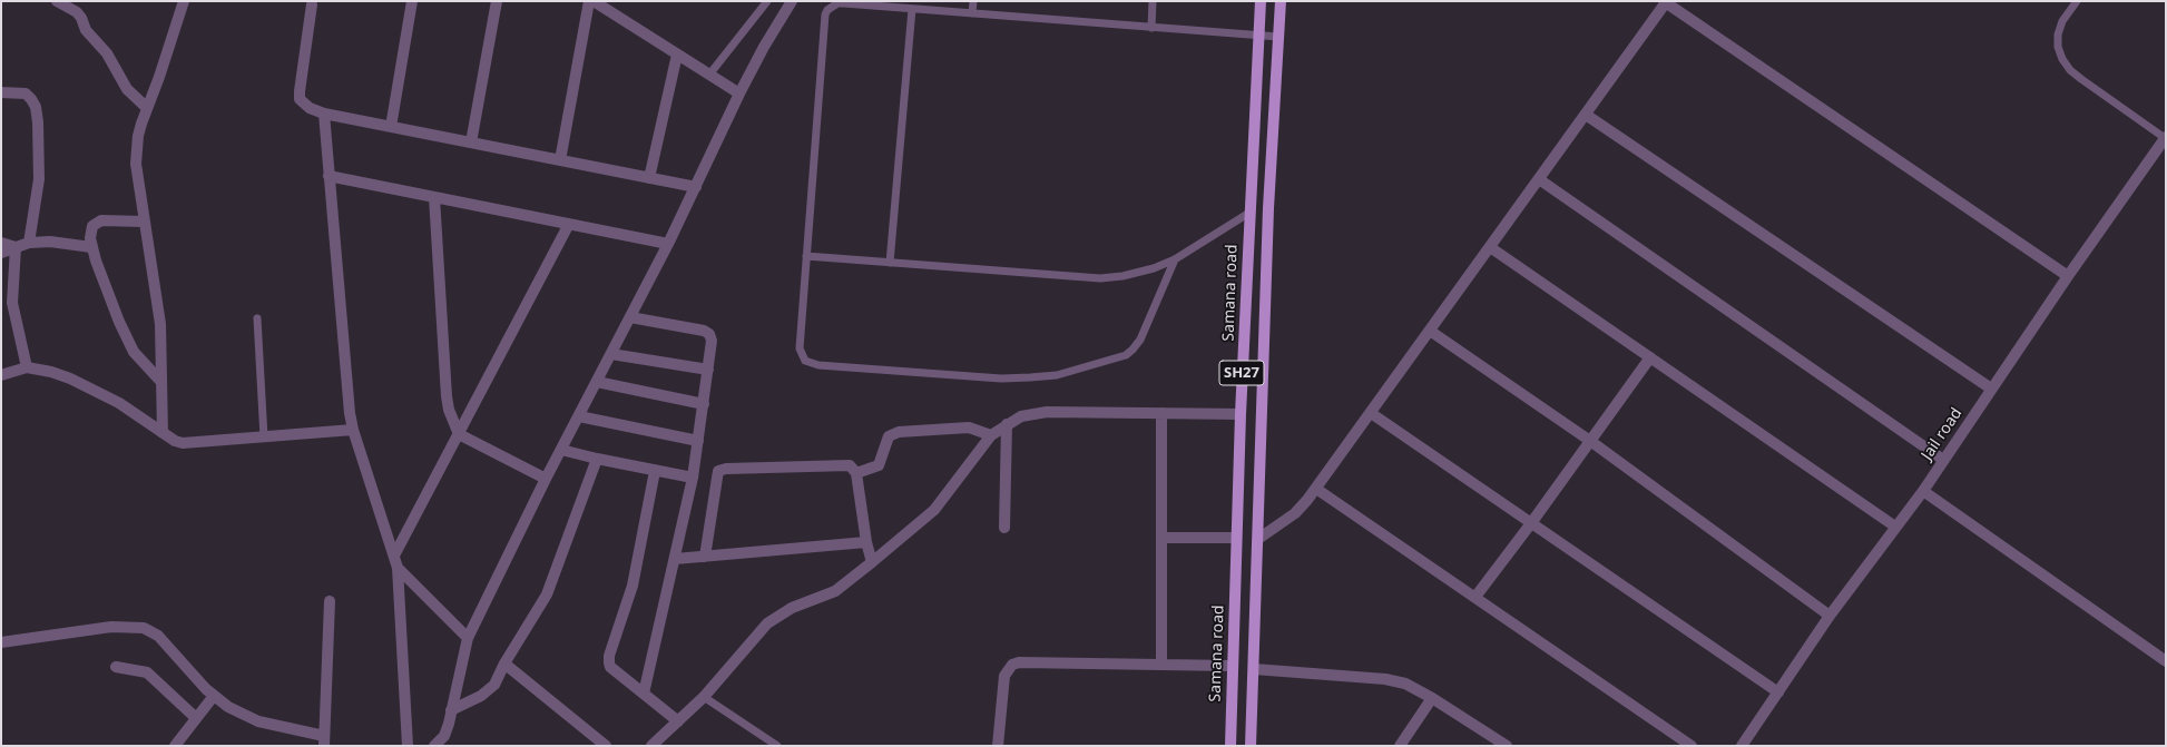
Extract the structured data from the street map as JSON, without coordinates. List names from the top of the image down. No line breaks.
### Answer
{"streets":{"main road":["Samana road","SH27"],"street":["Jail road"]}}
